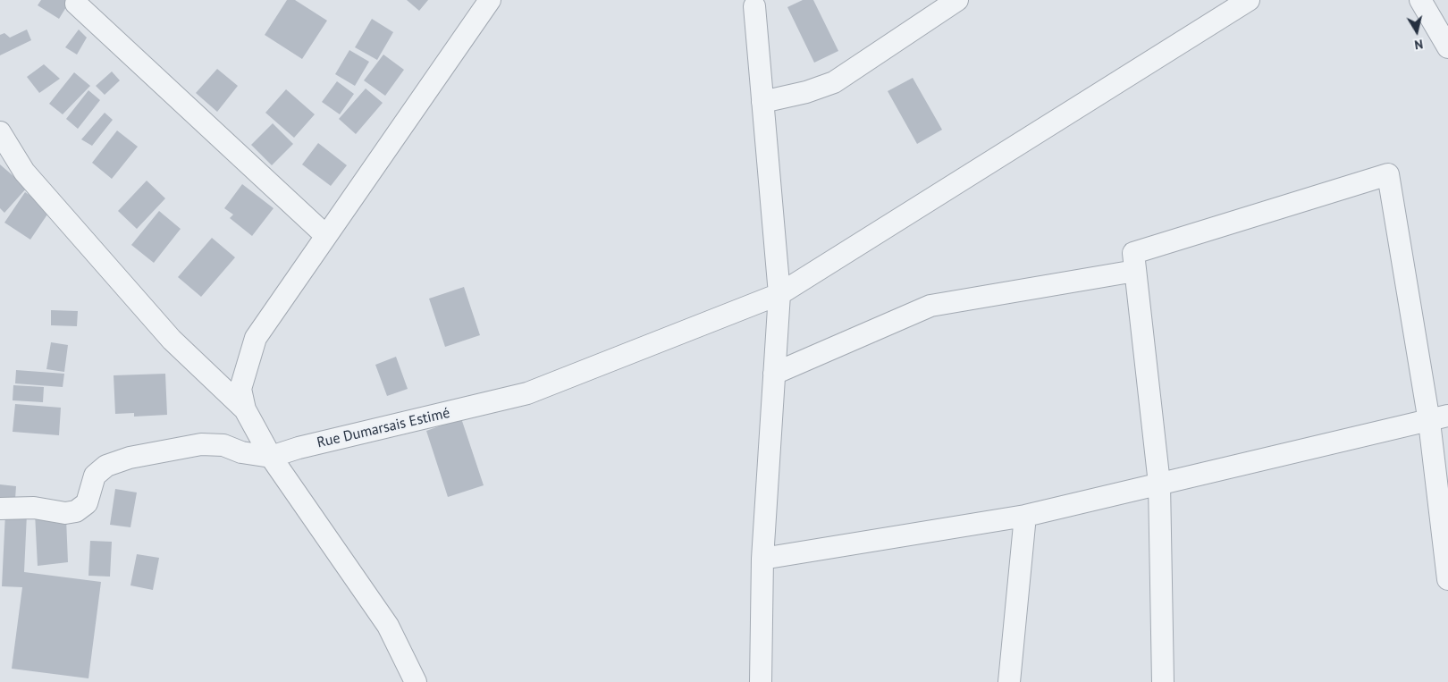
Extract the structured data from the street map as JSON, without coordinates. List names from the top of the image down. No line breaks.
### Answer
{"streets":{"street":["Rue Dumarsais Estimé"]},"north":"bottom"}
